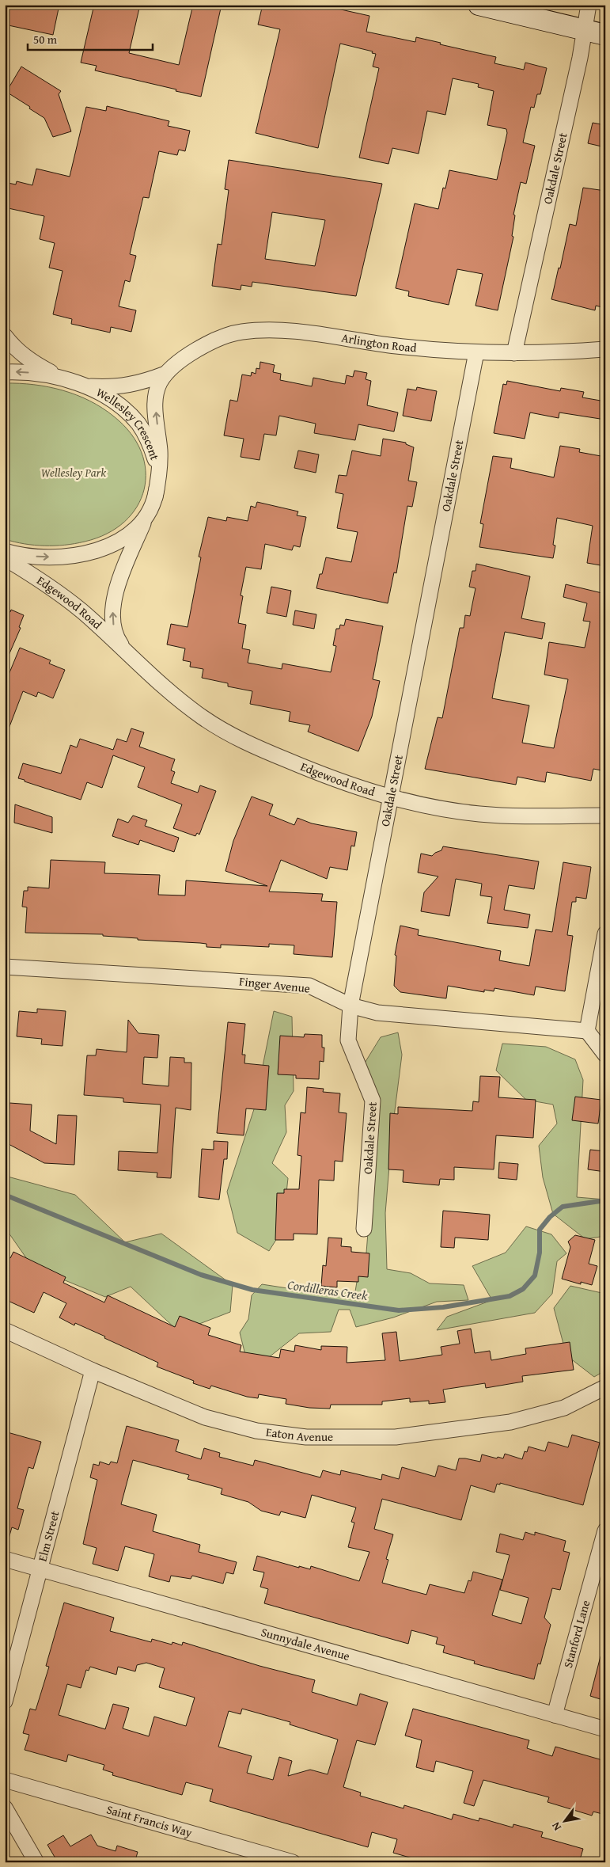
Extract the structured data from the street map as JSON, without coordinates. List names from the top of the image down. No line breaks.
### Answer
{"streets":{"street":["Oakdale Street","Arlington Road","Wellesley Crescent","Edgewood Road","Finger Avenue","Eaton Avenue","Elm Street","Stanford Lane","Sunnydale Avenue","Saint Francis Way"]},"crossings":[["Oakdale Street","Arlington Road"],["Oakdale Street","Edgewood Road"],["Oakdale Street","Finger Avenue"],["Arlington Road","Wellesley Crescent"],["Wellesley Crescent","Edgewood Road"],["Eaton Avenue","Elm Street"],["Elm Street","Sunnydale Avenue"],["Stanford Lane","Sunnydale Avenue"]],"water":["Cordilleras Creek"],"parks":["Wellesley Park"],"scale_bar":"50 m","north":"bottom left"}
